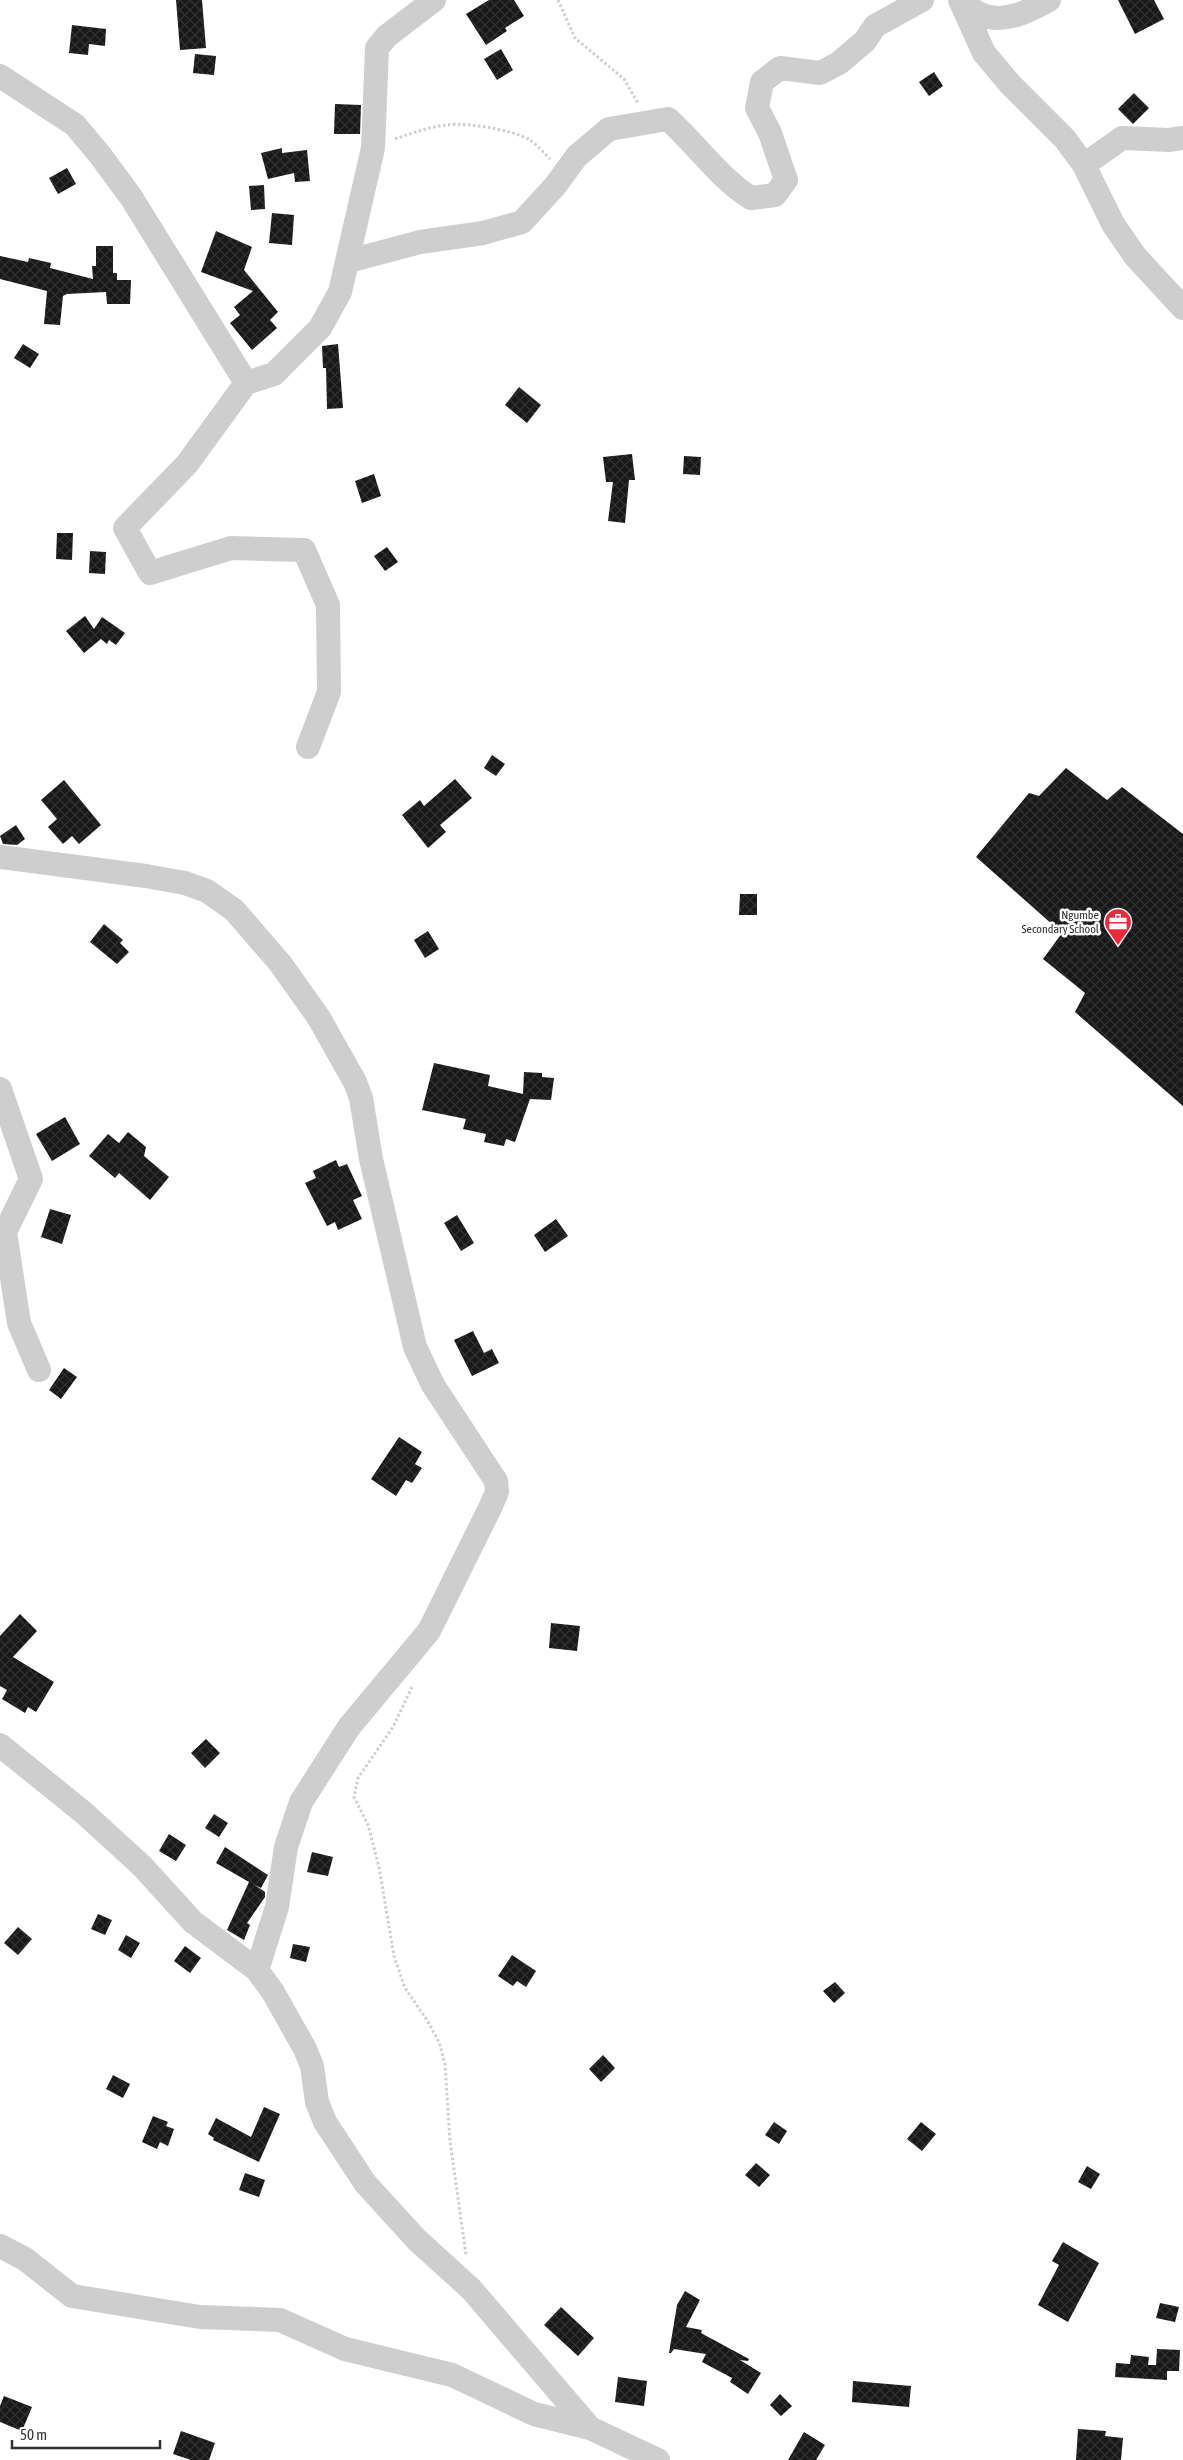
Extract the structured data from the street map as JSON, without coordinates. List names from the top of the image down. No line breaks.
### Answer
{"places":{"office":["Ngumbe Secondary School"]},"scale_bar":"50 m"}
